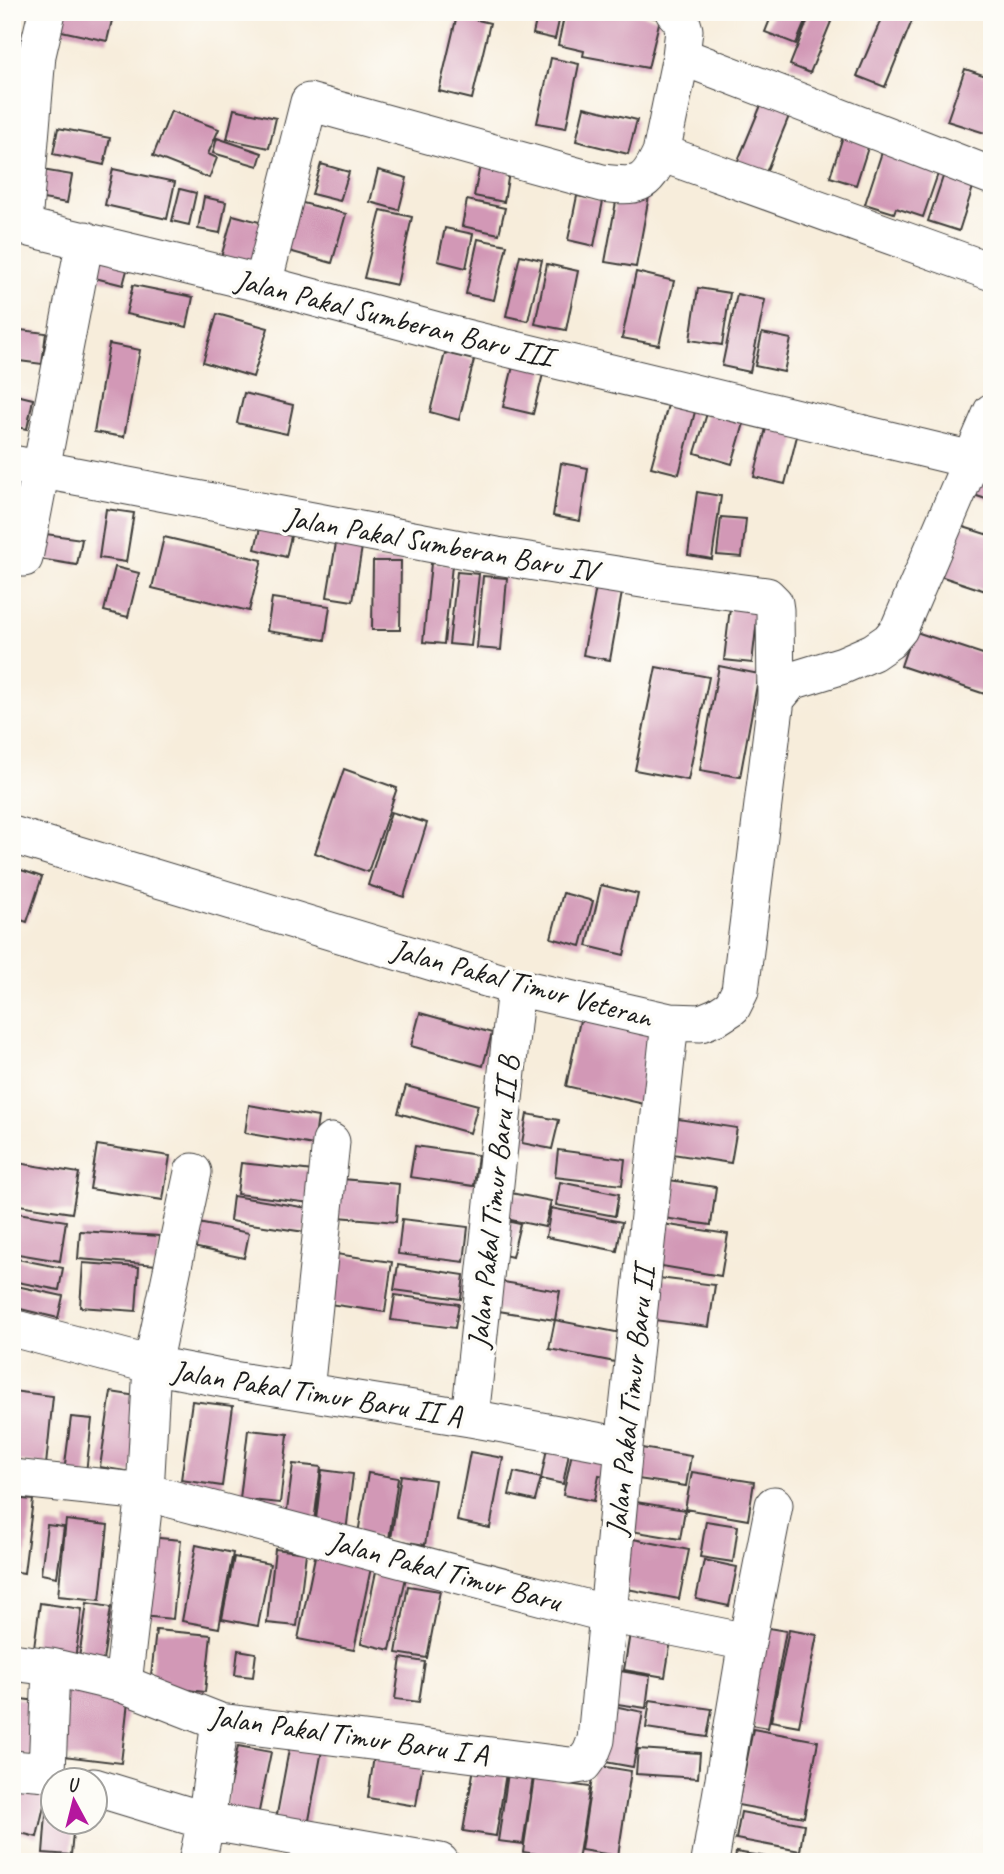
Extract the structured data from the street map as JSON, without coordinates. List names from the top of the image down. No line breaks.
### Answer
{"streets":{"street":["Jalan Pakal Sumberan Baru III","Jalan Pakal Sumberan Baru IV","Jalan Pakal Timur Veteran","Jalan Pakal Timur Baru II B","Jalan Pakal Timur Baru II A","Jalan Pakal Timur Baru II","Jalan Pakal Timur Baru","Jalan Pakal Timur Baru I A"]},"crossings":[["Jalan Pakal Sumberan Baru IV","Jalan Pakal Timur Veteran"],["Jalan Pakal Timur Veteran","Jalan Pakal Timur Baru II B"],["Jalan Pakal Timur Veteran","Jalan Pakal Timur Baru II"],["Jalan Pakal Timur Baru II B","Jalan Pakal Timur Baru II A"],["Jalan Pakal Timur Baru II A","Jalan Pakal Timur Baru II"],["Jalan Pakal Timur Baru II","Jalan Pakal Timur Baru"],["Jalan Pakal Timur Baru II","Jalan Pakal Timur Baru I A"]],"north":"top"}
